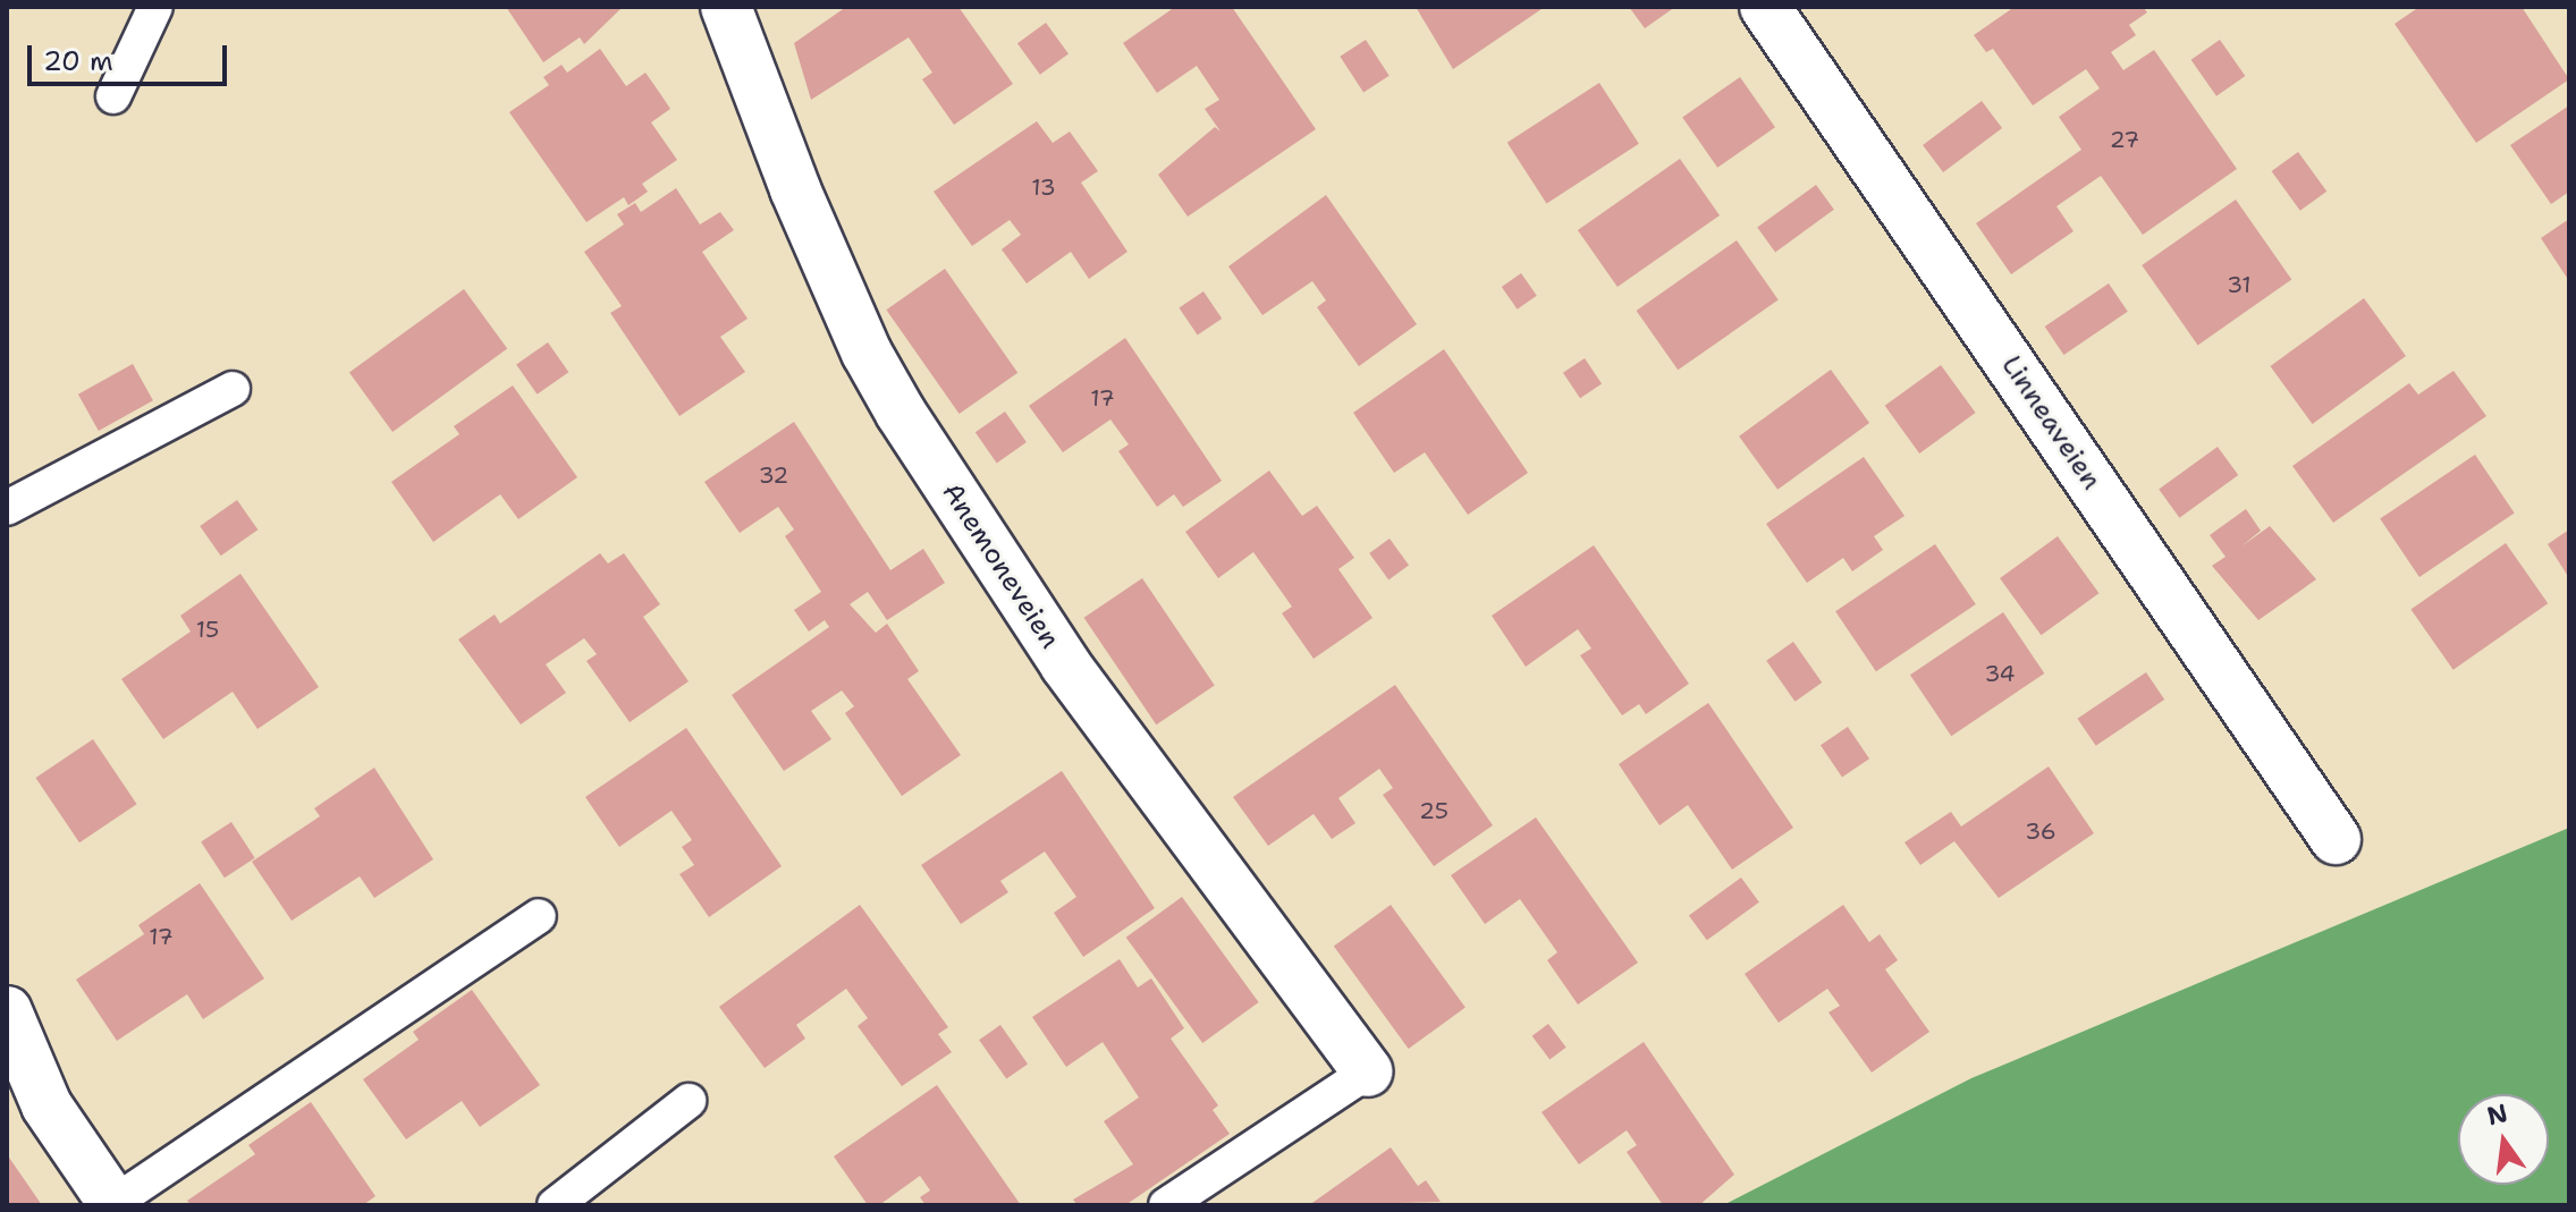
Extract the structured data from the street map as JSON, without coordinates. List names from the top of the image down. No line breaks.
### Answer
{"streets":{"street":["Linneaveien","Anemoneveien"]},"house_numbers":["27","13","31","17","32","15","34","25","36","17"],"scale_bar":"20 m","north":"top"}
